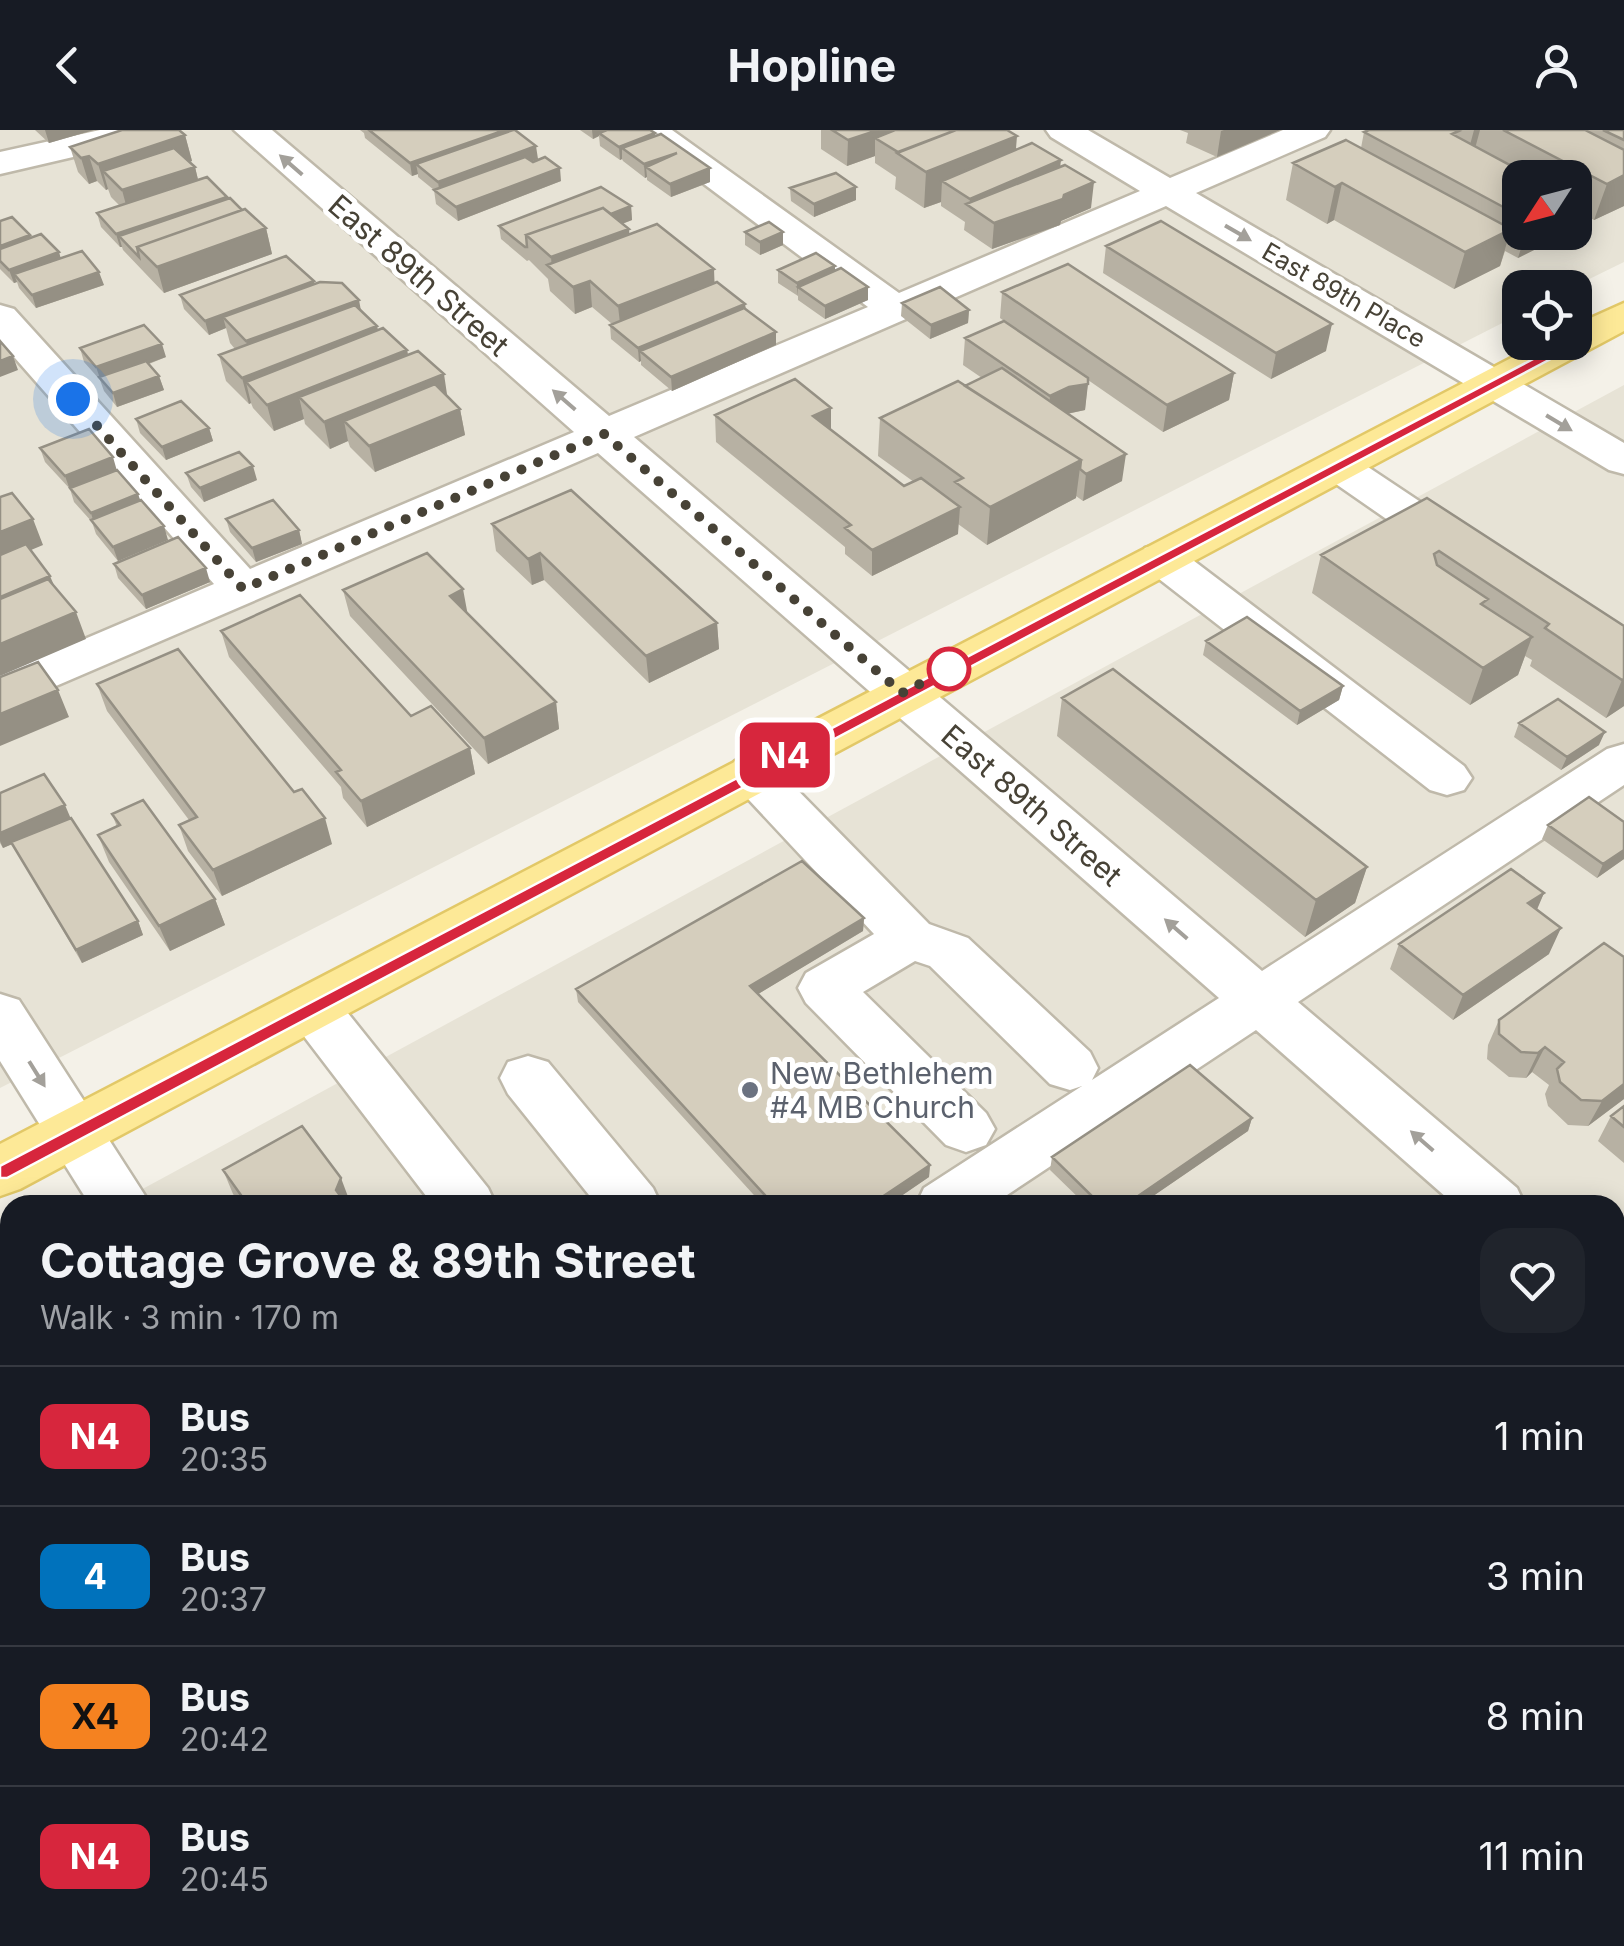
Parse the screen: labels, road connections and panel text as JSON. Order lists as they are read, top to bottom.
{
  "streets": {
    "street": ["East 89th Street", "East 89th Place"]
  },
  "places": ["New Bethlehem #4 MB Church"],
  "lines": ["bus line N4"],
  "north": "bottom left",
  "page": {
    "header": "Hopline",
    "on_map": "N4",
    "heading": ["Cottage Grove & 89th Street", "Walk · 3 min · 170 m"],
    "list": [
      {
        "mark": "N4",
        "name": "Bus",
        "note": "20:35",
        "value": "1 min"
      },
      {
        "mark": "4",
        "name": "Bus",
        "note": "20:37",
        "value": "3 min"
      },
      {
        "mark": "X4",
        "name": "Bus",
        "note": "20:42",
        "value": "8 min"
      },
      {
        "mark": "N4",
        "name": "Bus",
        "note": "20:45",
        "value": "11 min"
      }
    ]
  }
}
